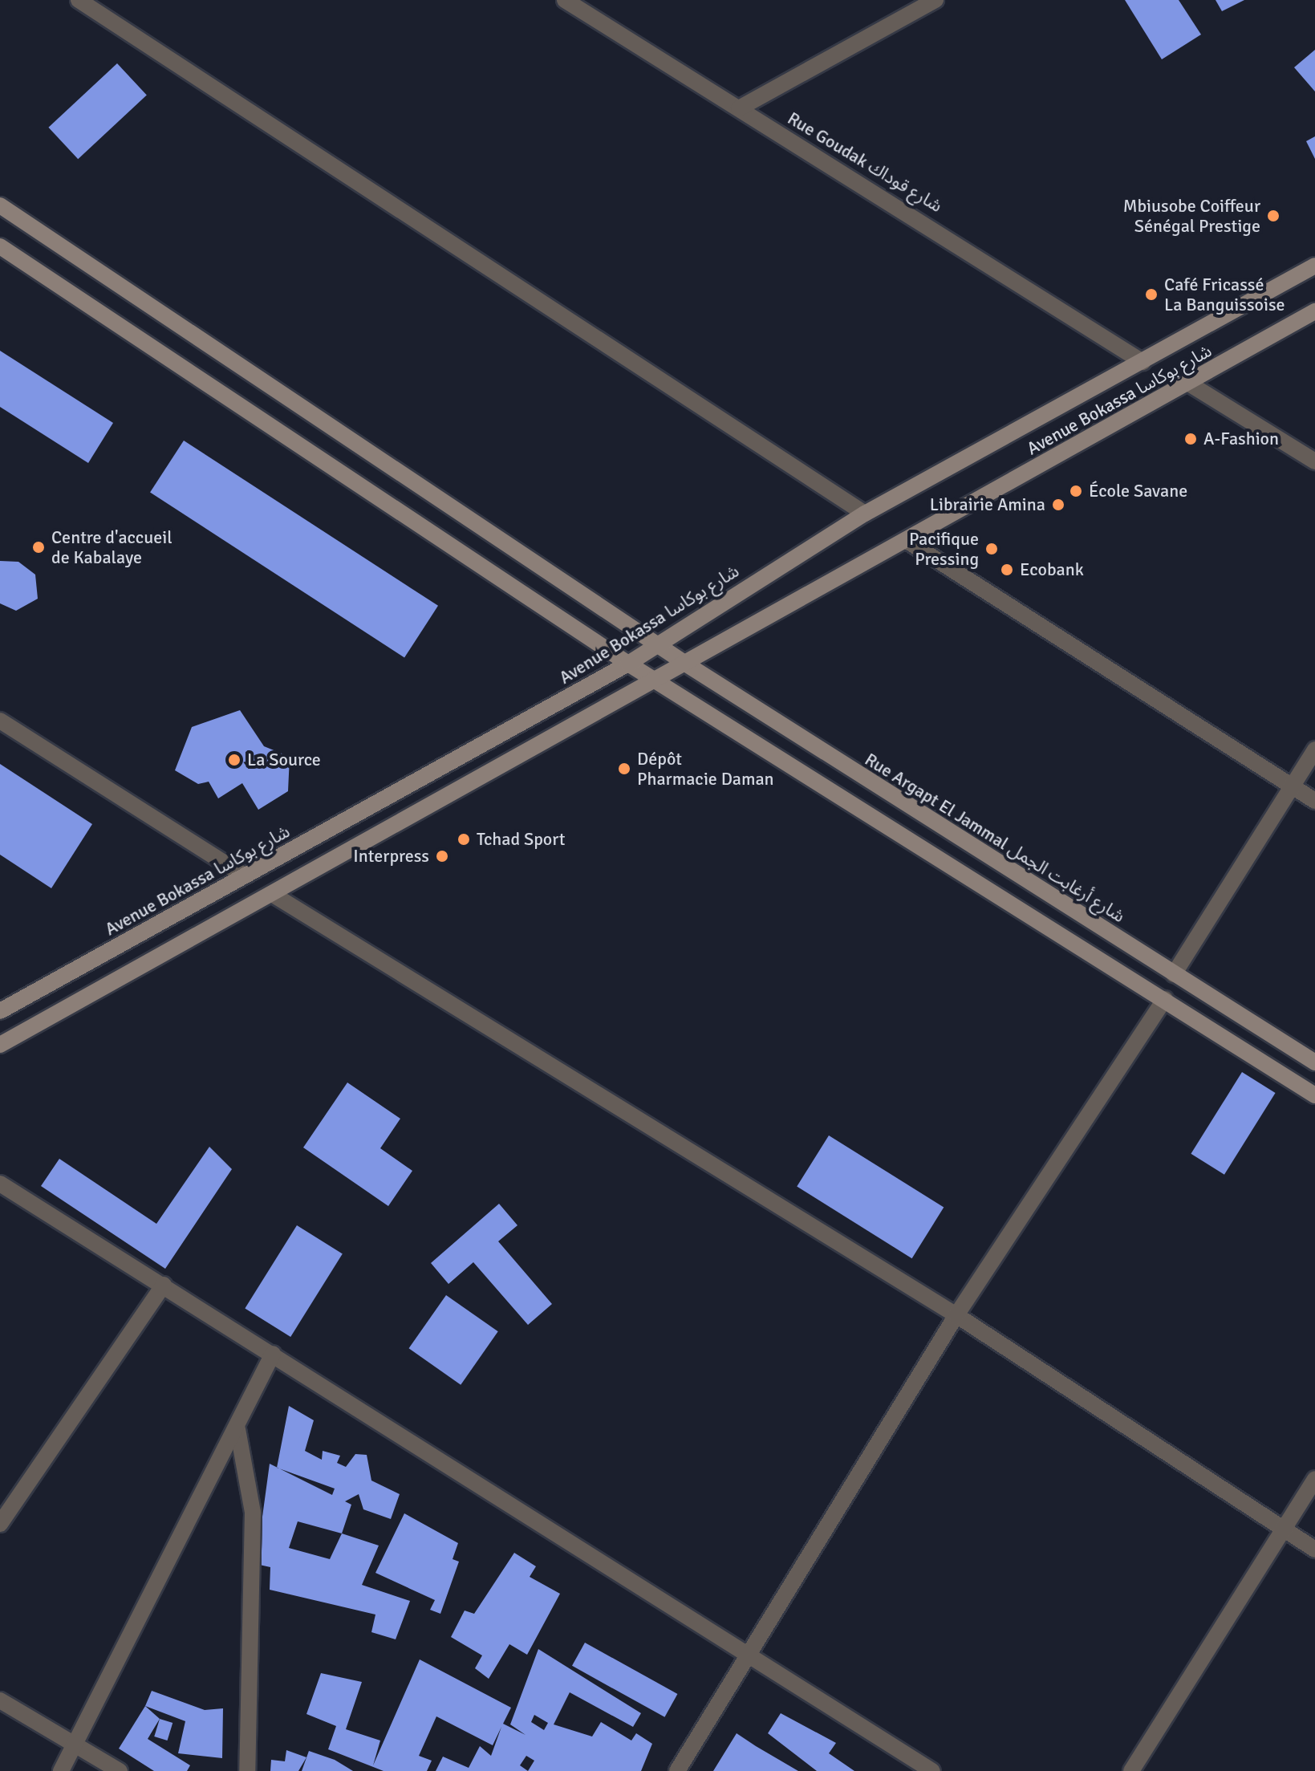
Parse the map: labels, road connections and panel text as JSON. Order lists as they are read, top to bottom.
{
  "streets": {
    "street": ["Rue Goudak شارع قوداك", "Avenue Bokassa شارع بوكاسا", "Rue Argapt El Jammal شارع أرغابت الجمل"]
  },
  "crossings": [
    ["Rue Goudak شارع قوداك", "Avenue Bokassa شارع بوكاسا"],
    ["Avenue Bokassa شارع بوكاسا", "Rue Argapt El Jammal شارع أرغابت الجمل"]
  ],
  "places": [
    "Mbiusobe Coiffeur Sénégal Prestige",
    "Café Fricassé La Banguissoise",
    "A-Fashion",
    "École Savane",
    "Librairie Amina",
    "Centre d'accueil de Kabalaye",
    "Pacifique Pressing",
    "Ecobank",
    "La Source",
    "Dépôt Pharmacie Daman",
    "Tchad Sport",
    "Interpress"
  ]
}
